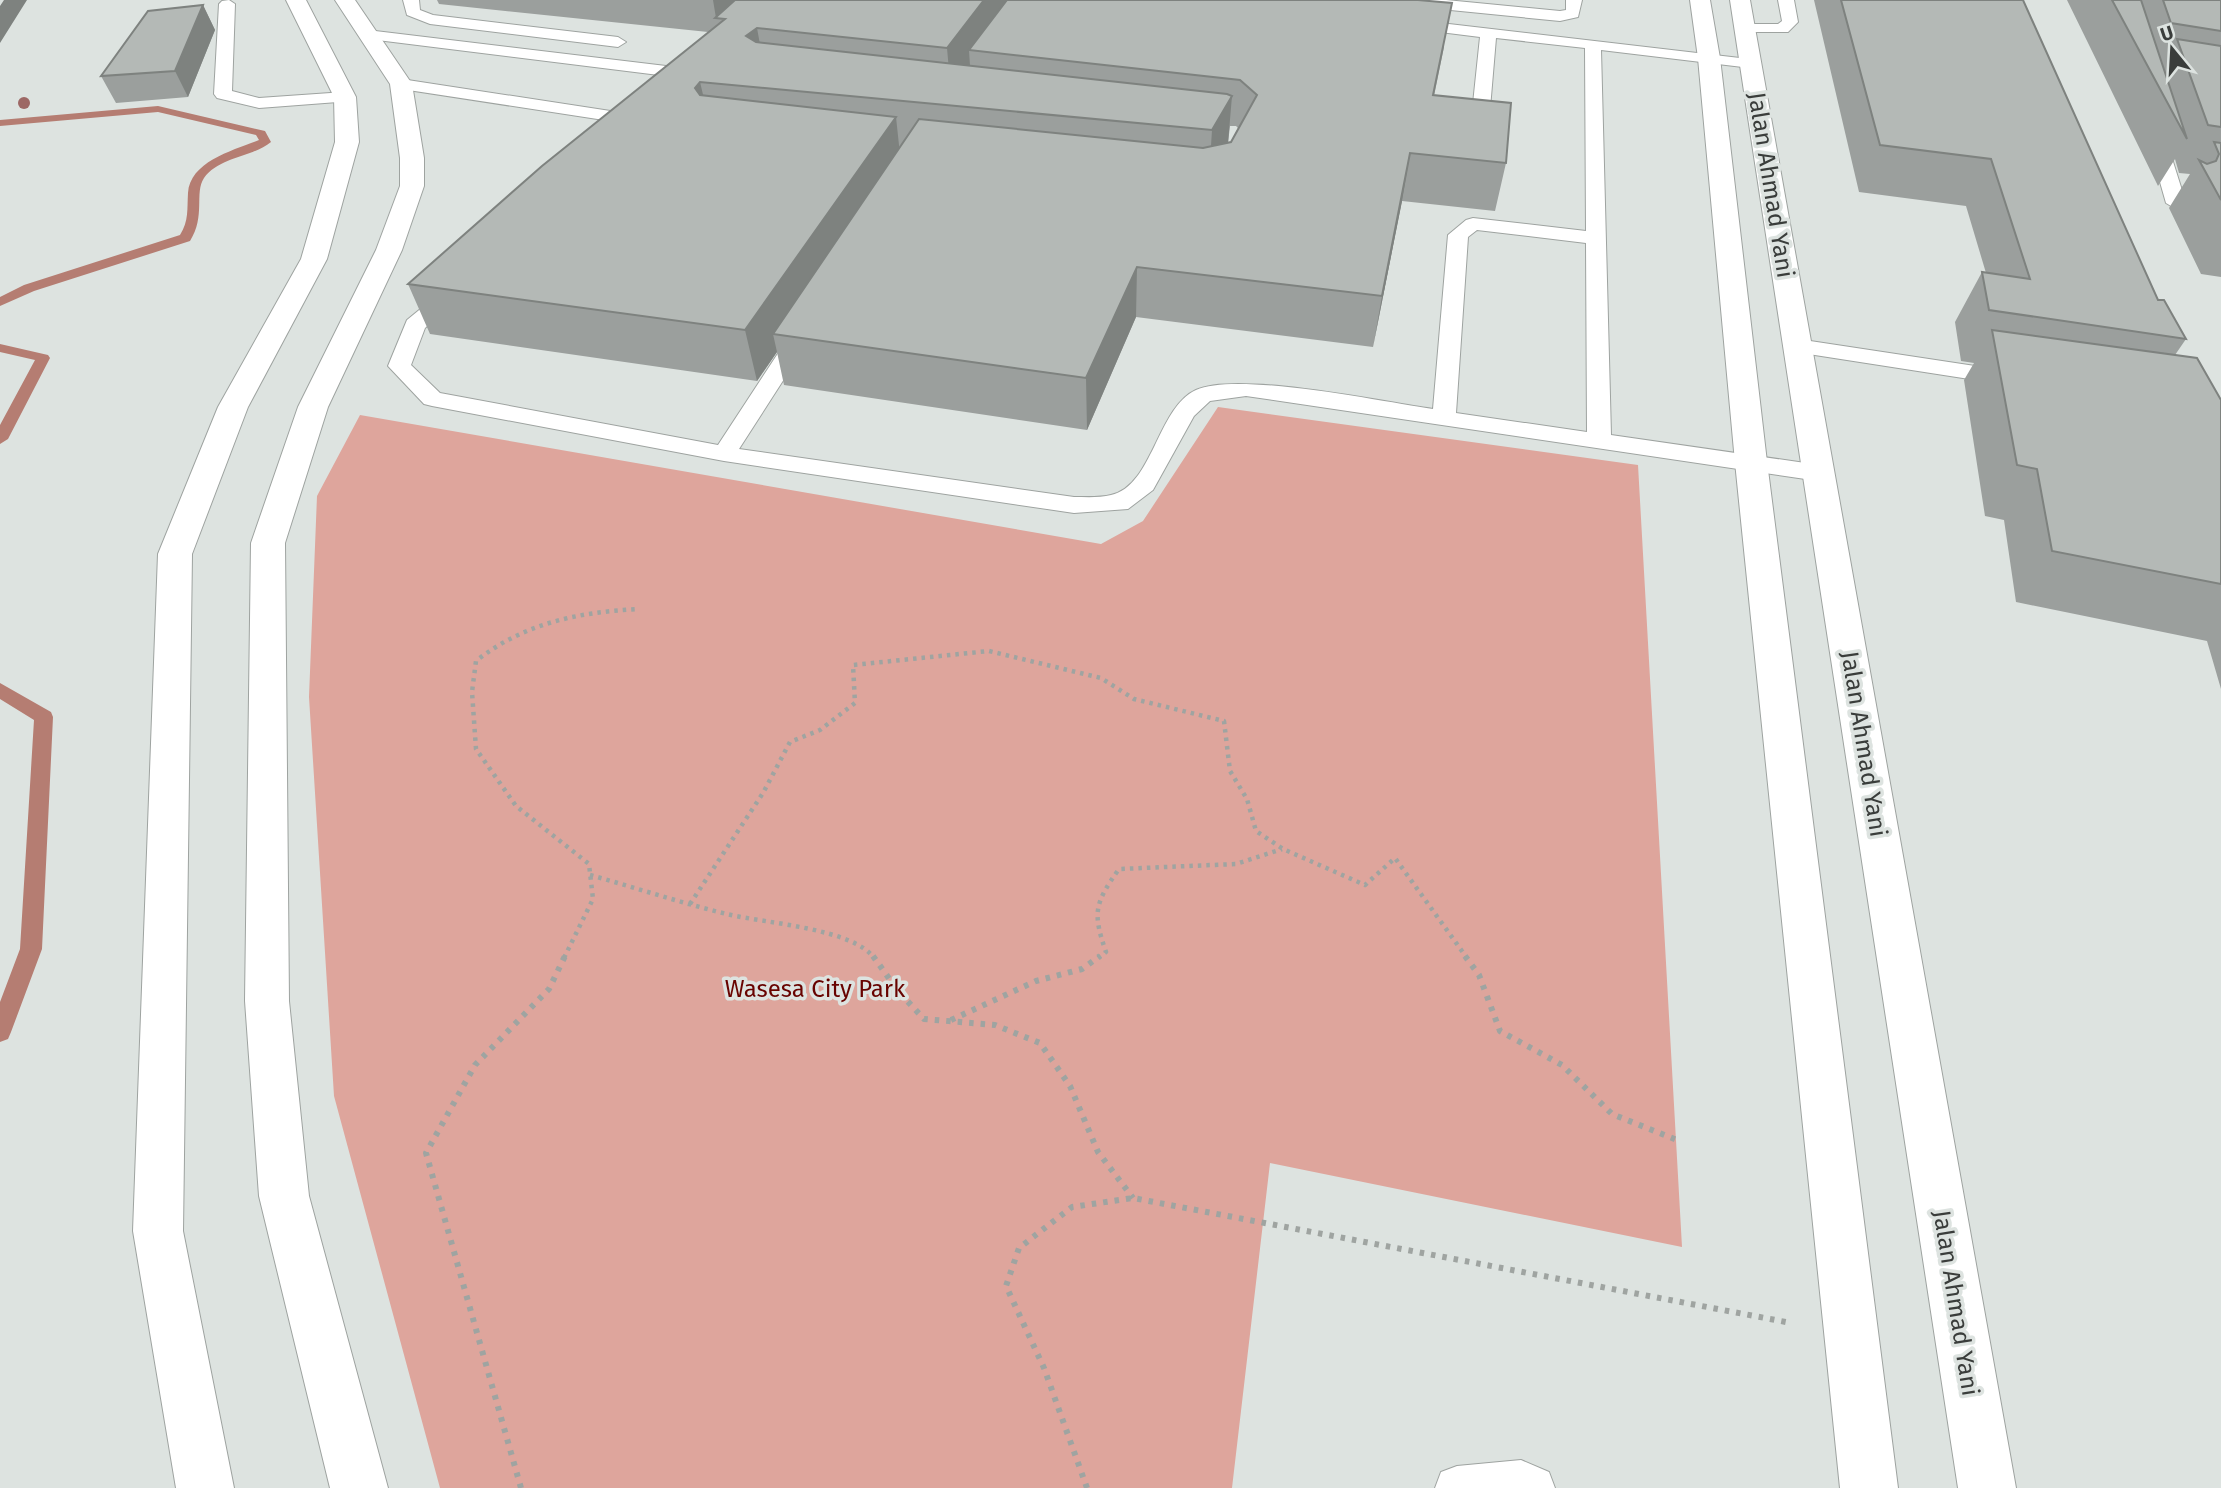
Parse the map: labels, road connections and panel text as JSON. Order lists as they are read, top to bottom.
{
  "streets": {
    "street": ["Jalan Ahmad Yani"]
  },
  "parks": ["Wasesa City Park"],
  "north": "top"
}
